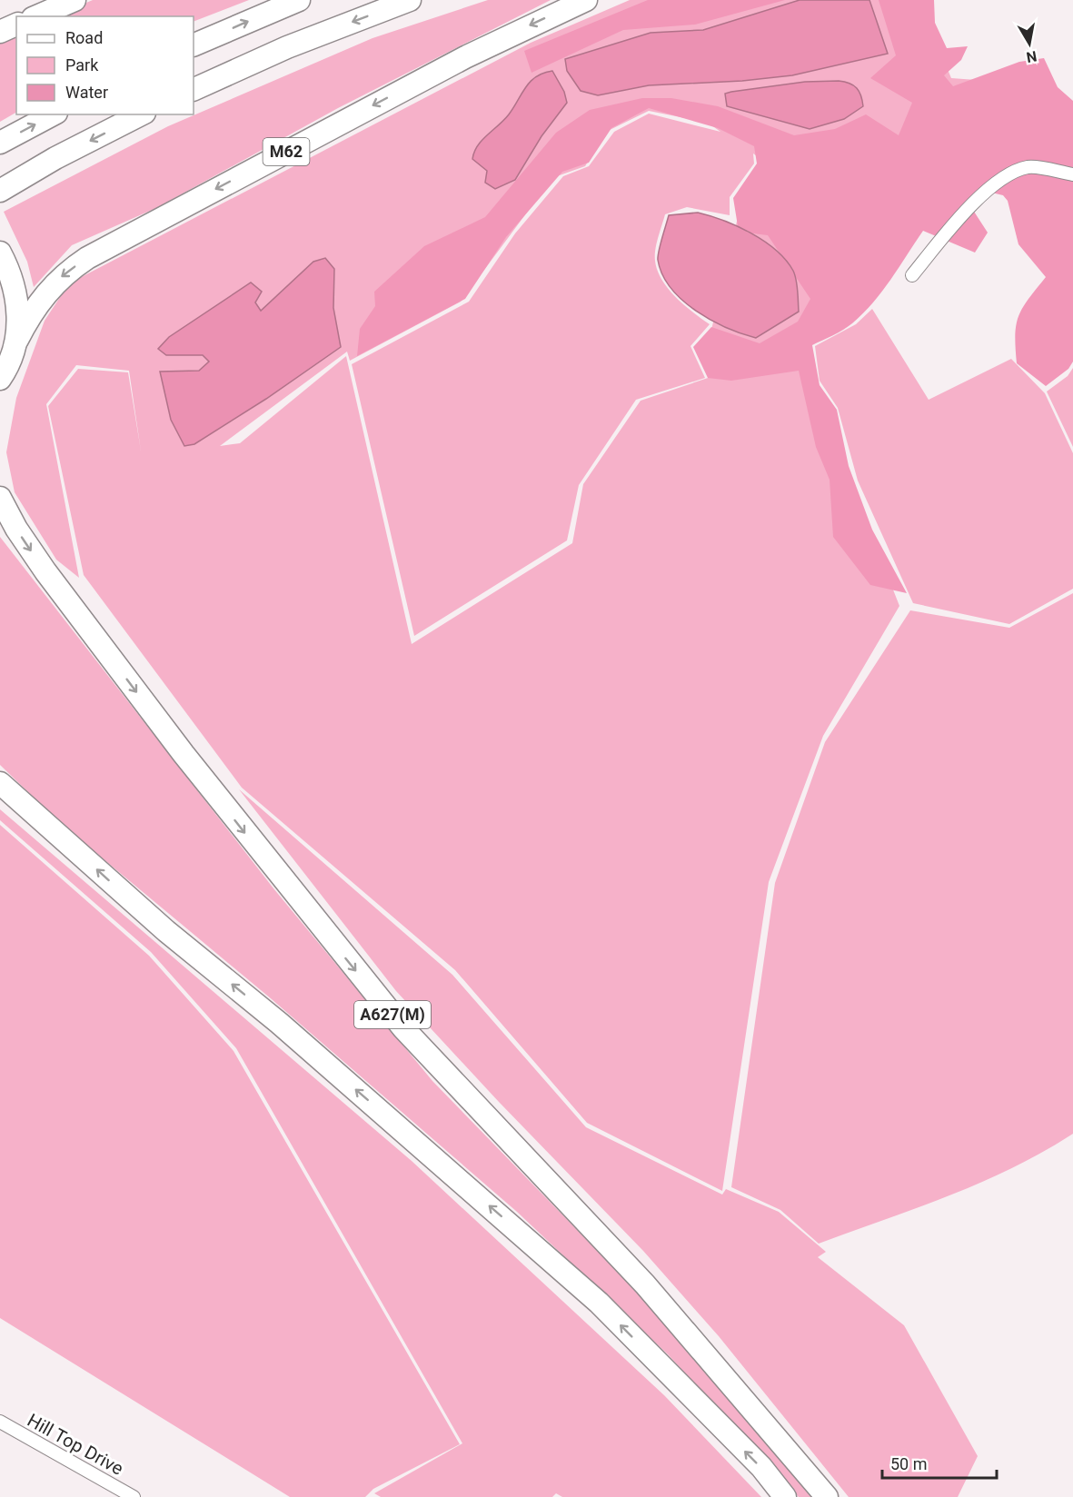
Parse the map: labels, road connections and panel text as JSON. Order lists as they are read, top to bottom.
{
  "streets": {
    "highway": ["M62", "A627(M)"],
    "street": ["Hill Top Drive"]
  },
  "legend": ["Road", "Park", "Water"],
  "scale_bar": "50 m",
  "north": "bottom"
}
